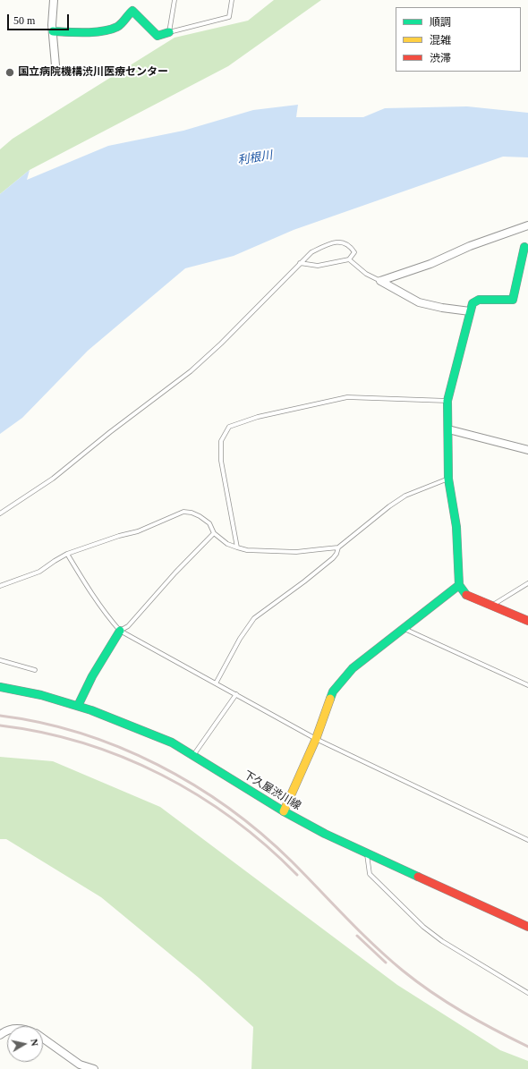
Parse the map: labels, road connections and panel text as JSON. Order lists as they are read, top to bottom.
{
  "streets": {
    "street": ["下久屋渋川線"]
  },
  "water": ["利根川"],
  "places": ["国立病院機構渋川医療センター"],
  "legend": ["順調", "混雑", "渋滞"],
  "scale_bar": "50 m",
  "north": "right"
}
